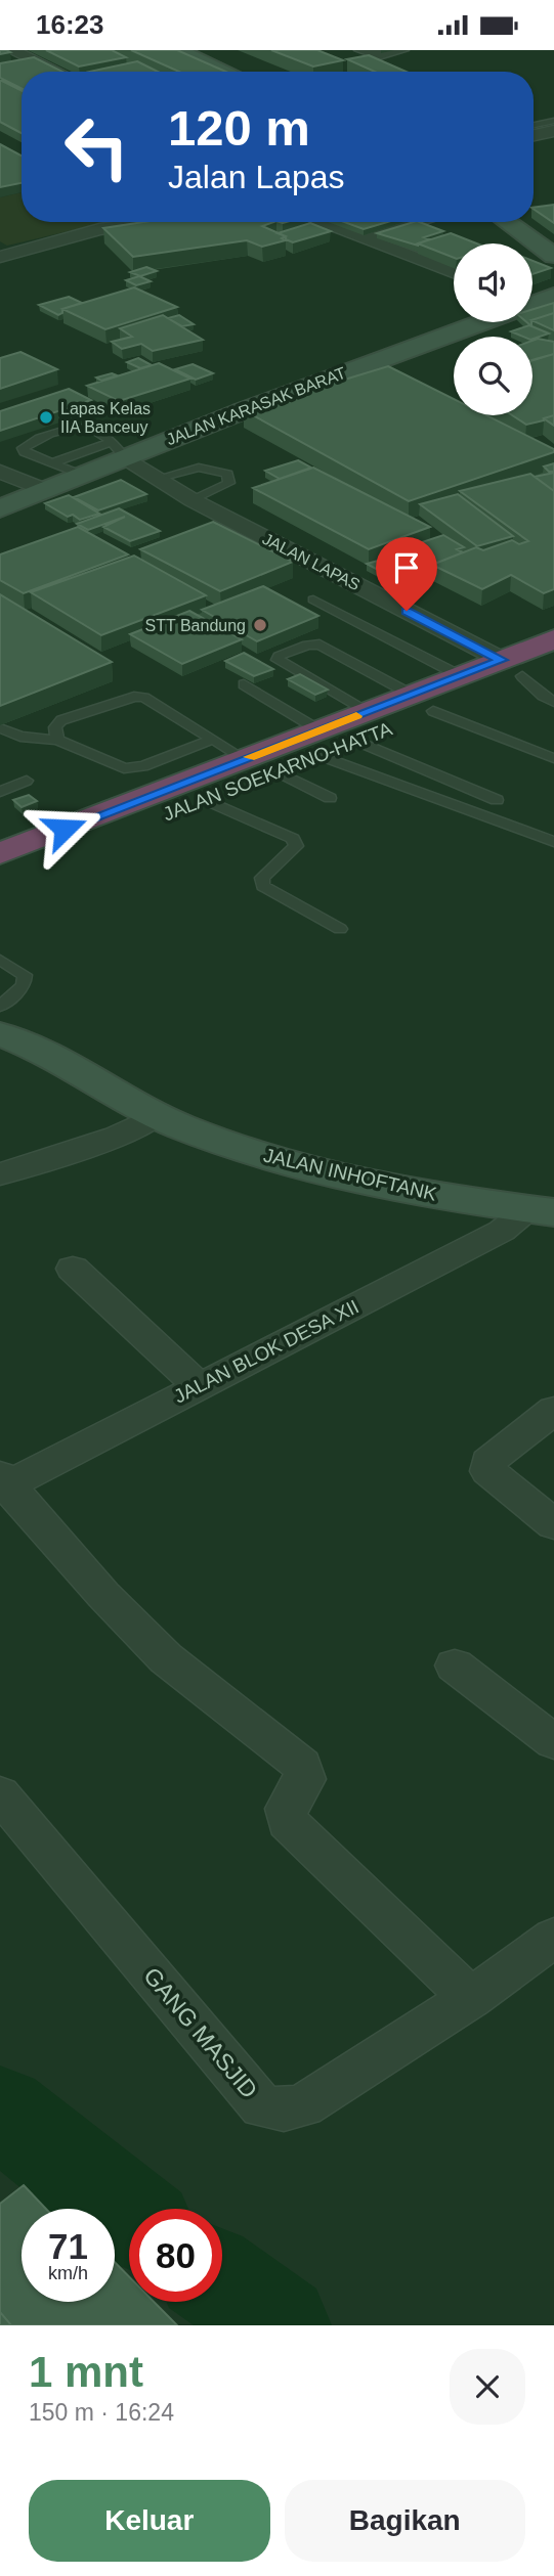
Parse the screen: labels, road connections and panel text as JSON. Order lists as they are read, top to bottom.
{
  "streets": {
    "highway": ["JALAN SOEKARNO-HATTA"],
    "street": [
      "JALAN KARASAK BARAT",
      "JALAN LAPAS",
      "JALAN INHOFTANK",
      "JALAN BLOK DESA XII",
      "GANG MASJID"
    ]
  },
  "crossings": [
    ["JALAN KARASAK BARAT", "JALAN LAPAS"],
    ["JALAN LAPAS", "JALAN SOEKARNO-HATTA"],
    ["JALAN INHOFTANK", "JALAN BLOK DESA XII"]
  ],
  "places": ["Lapas Kelas IIA Banceuy", "STT Bandung"],
  "page": {
    "status": "16:23",
    "turn": ["120 m", "Jalan Lapas"],
    "speed": "71 km/h",
    "limit": "80",
    "heading": ["1 mnt", "150 m · 16:24"],
    "buttons": ["Keluar", "Bagikan"]
  }
}
